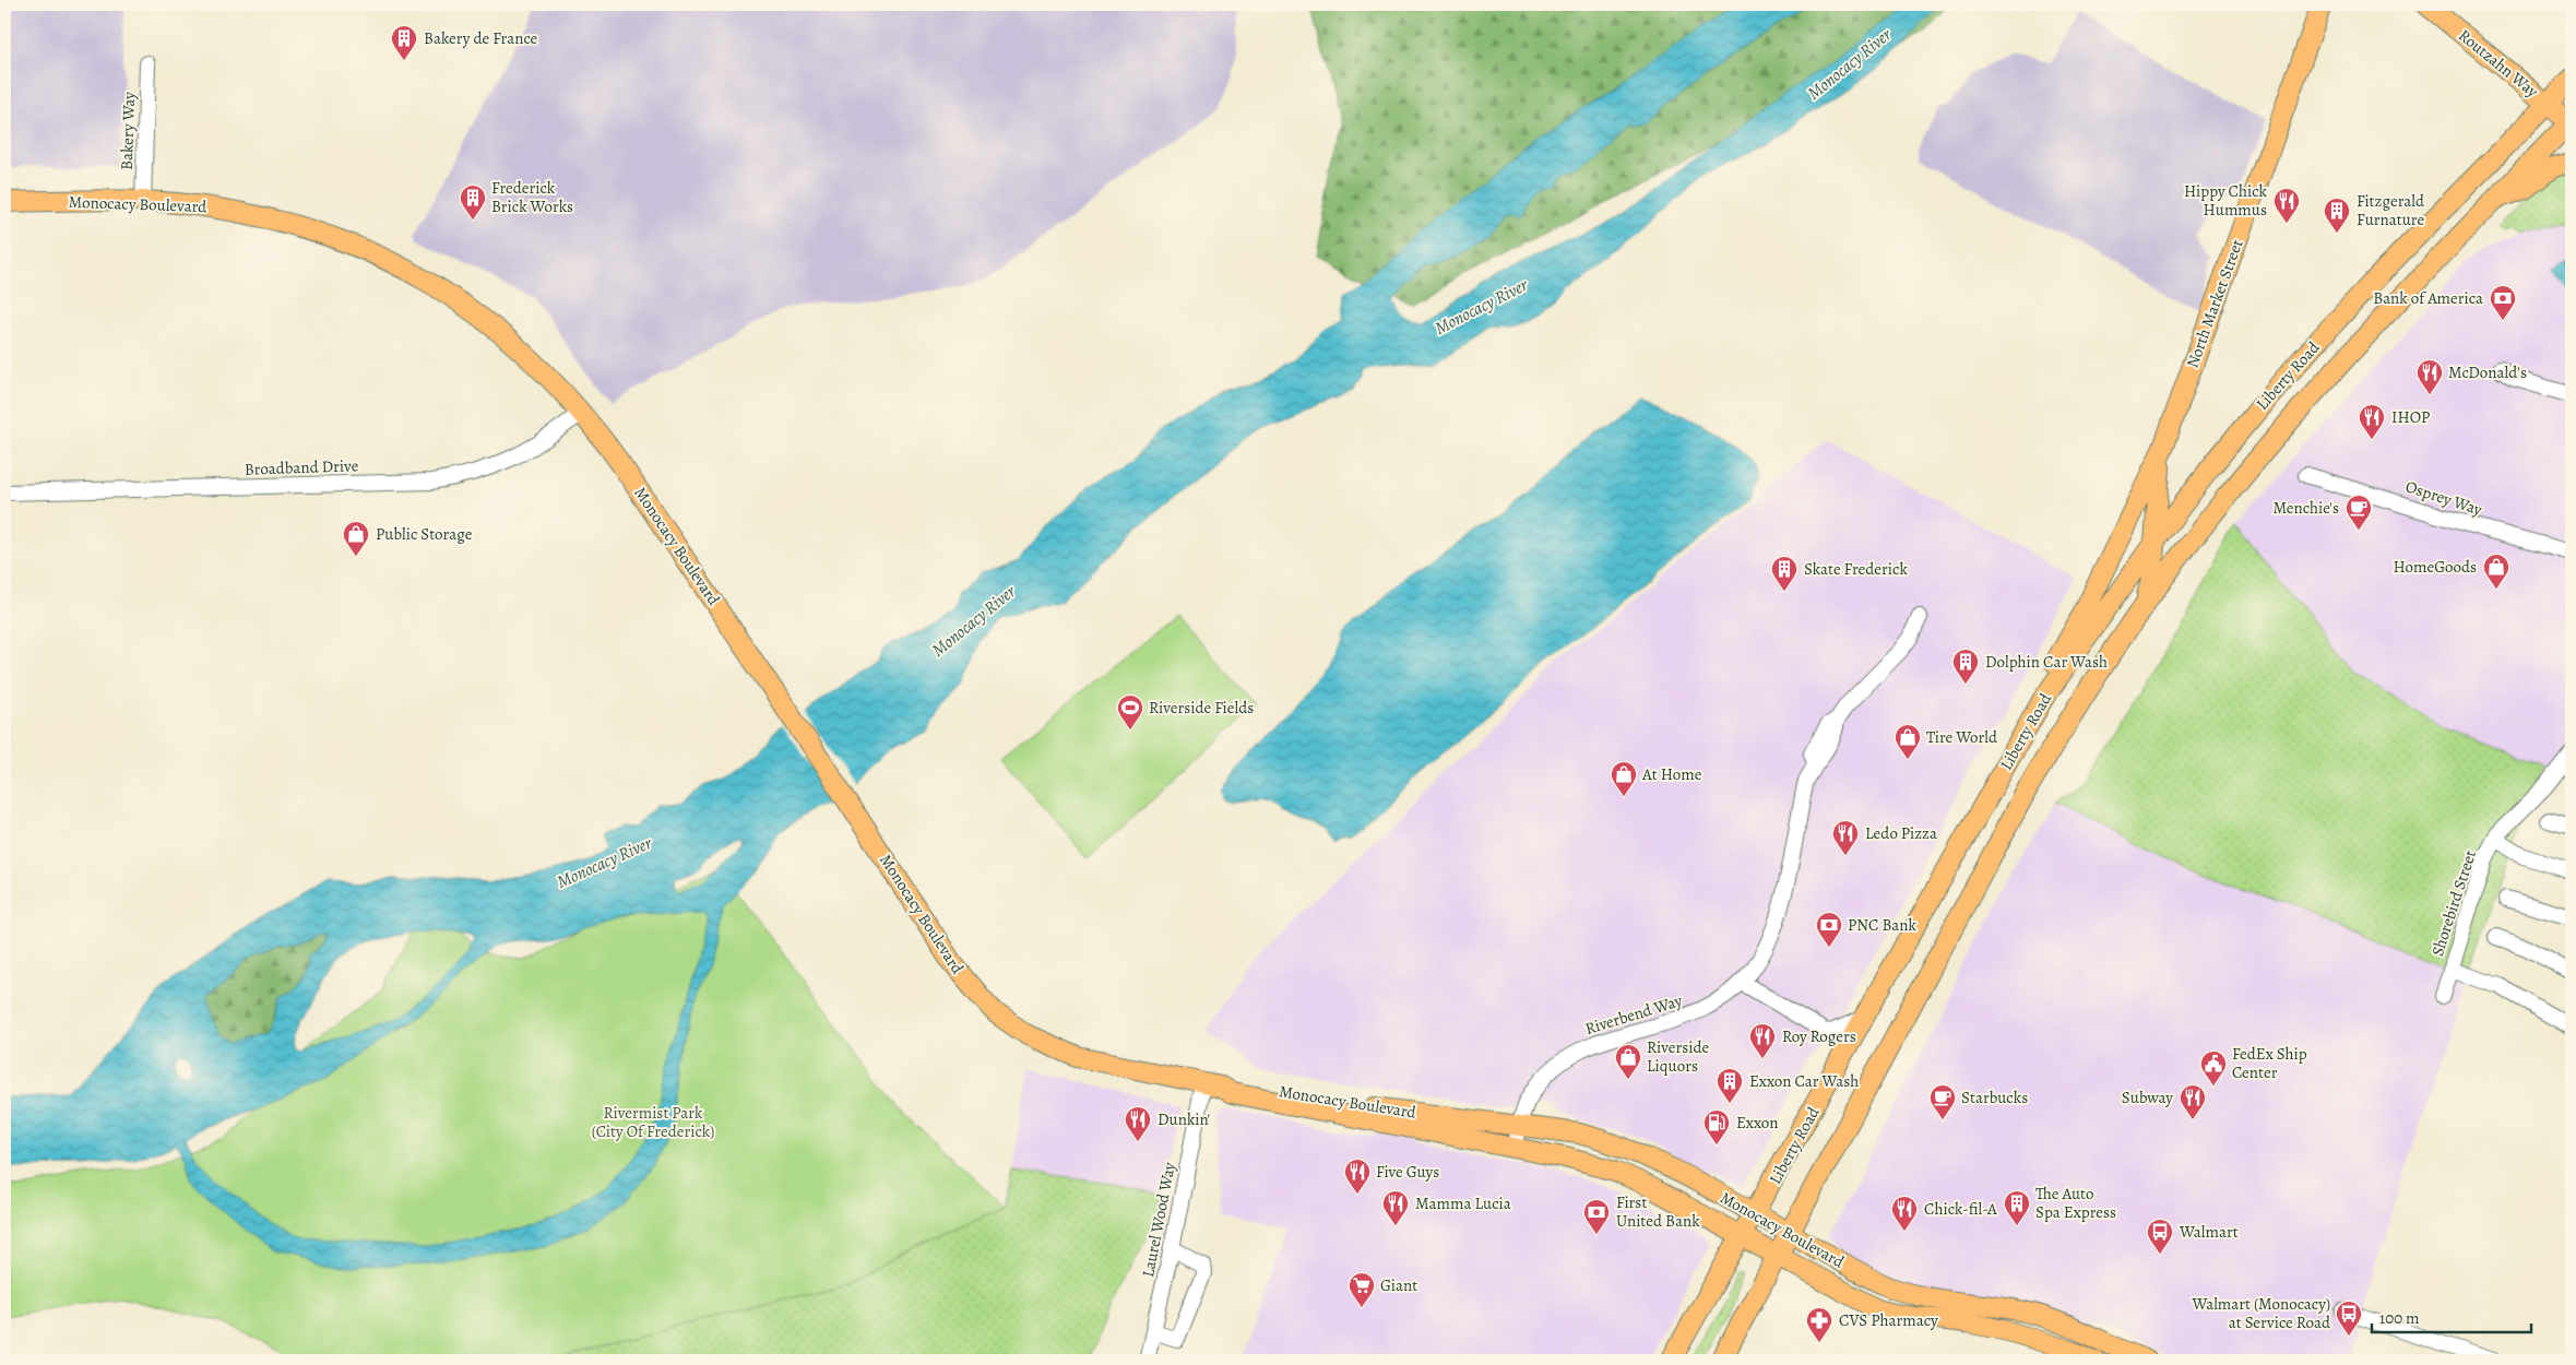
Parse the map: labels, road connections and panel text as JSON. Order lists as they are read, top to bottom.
{
  "streets": {
    "main road": [
      "Routzahn Way",
      "Monocacy Boulevard",
      "North Market Street",
      "Liberty Road"
    ],
    "street": [
      "Bakery Way",
      "Broadband Drive",
      "Osprey Way",
      "Shorebird Street",
      "Riverbend Way",
      "Laurel Wood Way"
    ]
  },
  "crossings": [
    ["Routzahn Way", "Liberty Road"],
    ["Bakery Way", "Monocacy Boulevard"],
    ["Monocacy Boulevard", "Liberty Road"],
    ["Monocacy Boulevard", "Broadband Drive"],
    ["Monocacy Boulevard", "Riverbend Way"],
    ["Monocacy Boulevard", "Laurel Wood Way"],
    ["North Market Street", "Liberty Road"]
  ],
  "water": ["Monocacy River"],
  "parks": ["Rivermist Park (City Of Frederick)"],
  "places": {
    "building": [
      "Bakery de France",
      "Frederick Brick Works",
      "Fitzgerald Furnature",
      "Skate Frederick",
      "Dolphin Car Wash",
      "Exxon Car Wash",
      "The Auto Spa Express"
    ],
    "restaurant": [
      "Hippy Chick Hummus",
      "McDonald's",
      "IHOP",
      "Ledo Pizza",
      "Roy Rogers",
      "Subway",
      "Dunkin'",
      "Five Guys",
      "Mamma Lucia",
      "Chick-fil-A"
    ],
    "bank": ["Bank of America", "PNC Bank", "First United Bank"],
    "cafe": ["Menchie's", "Starbucks"],
    "shop": [
      "Public Storage",
      "HomeGoods",
      "Tire World",
      "At Home",
      "Riverside Liquors"
    ],
    "sports": ["Riverside Fields"],
    "public building": ["FedEx Ship Center"],
    "fuel station": ["Exxon"],
    "bus stop": ["Walmart", "Walmart (Monocacy) at Service Road"],
    "supermarket": ["Giant"],
    "pharmacy": ["CVS Pharmacy"]
  },
  "scale_bar": "100 m"
}
